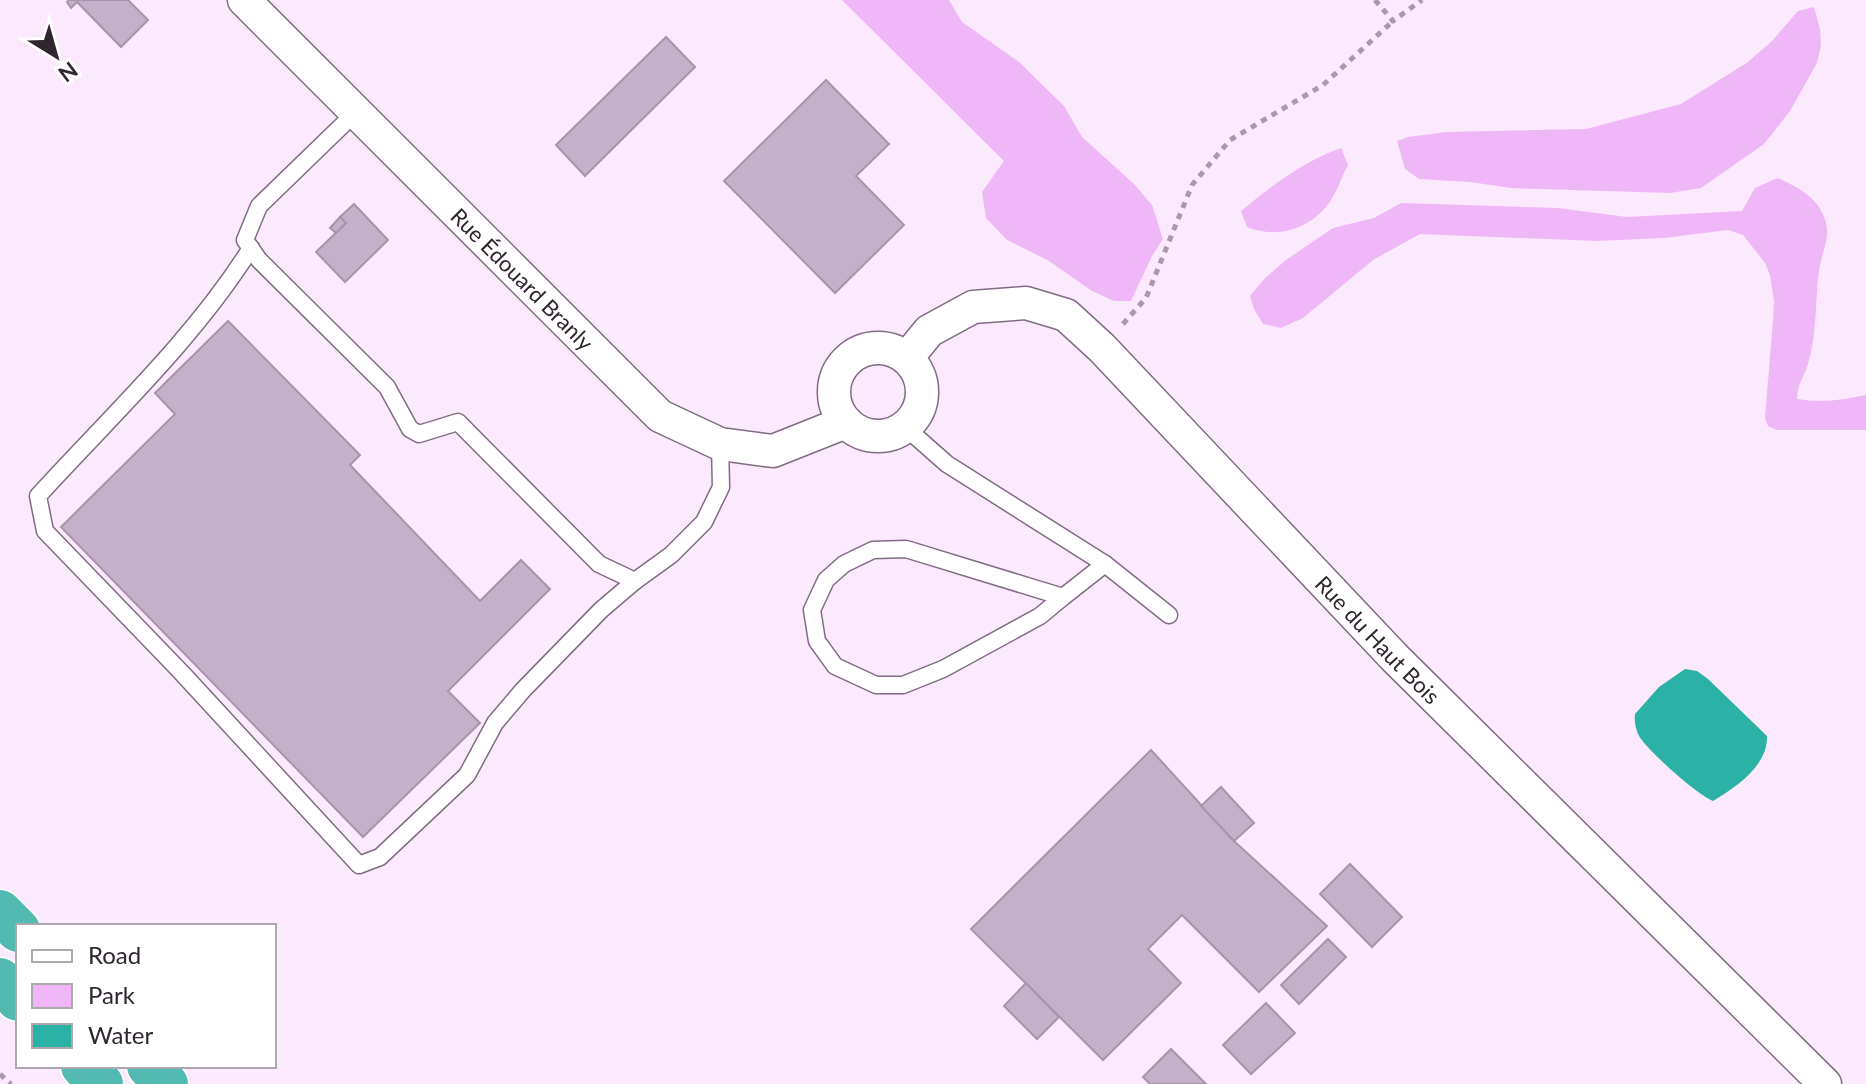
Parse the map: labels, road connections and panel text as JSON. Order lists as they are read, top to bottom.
{
  "streets": {
    "street": ["Rue Édouard Branly", "Rue du Haut Bois"]
  },
  "crossings": [
    ["Rue Édouard Branly", "Rue du Haut Bois"]
  ],
  "legend": ["Road", "Park", "Water"],
  "north": "bottom right"
}
